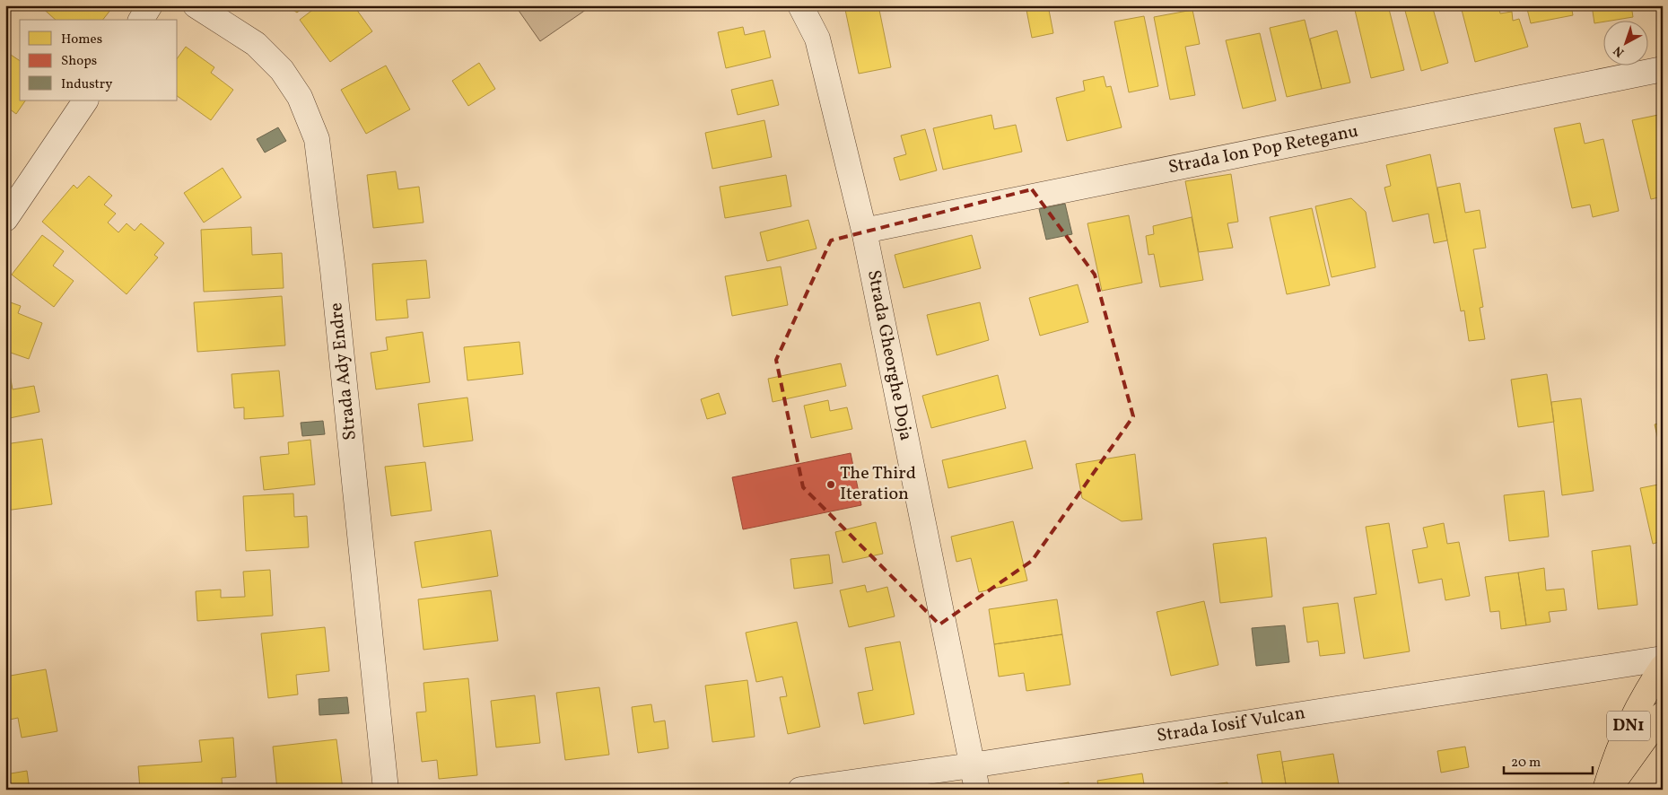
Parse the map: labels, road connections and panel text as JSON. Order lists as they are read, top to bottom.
{
  "streets": {
    "main road": ["DN1"],
    "street": [
      "Strada Ion Pop Reteganu",
      "Strada Gheorghe Doja",
      "Strada Ady Endre",
      "Strada Iosif Vulcan"
    ]
  },
  "crossings": [
    ["Strada Ion Pop Reteganu", "Strada Gheorghe Doja"],
    ["Strada Gheorghe Doja", "Strada Iosif Vulcan"]
  ],
  "places": ["The Third Iteration"],
  "legend": ["Homes", "Shops", "Industry"],
  "scale_bar": "20 m",
  "north": "bottom left"
}
